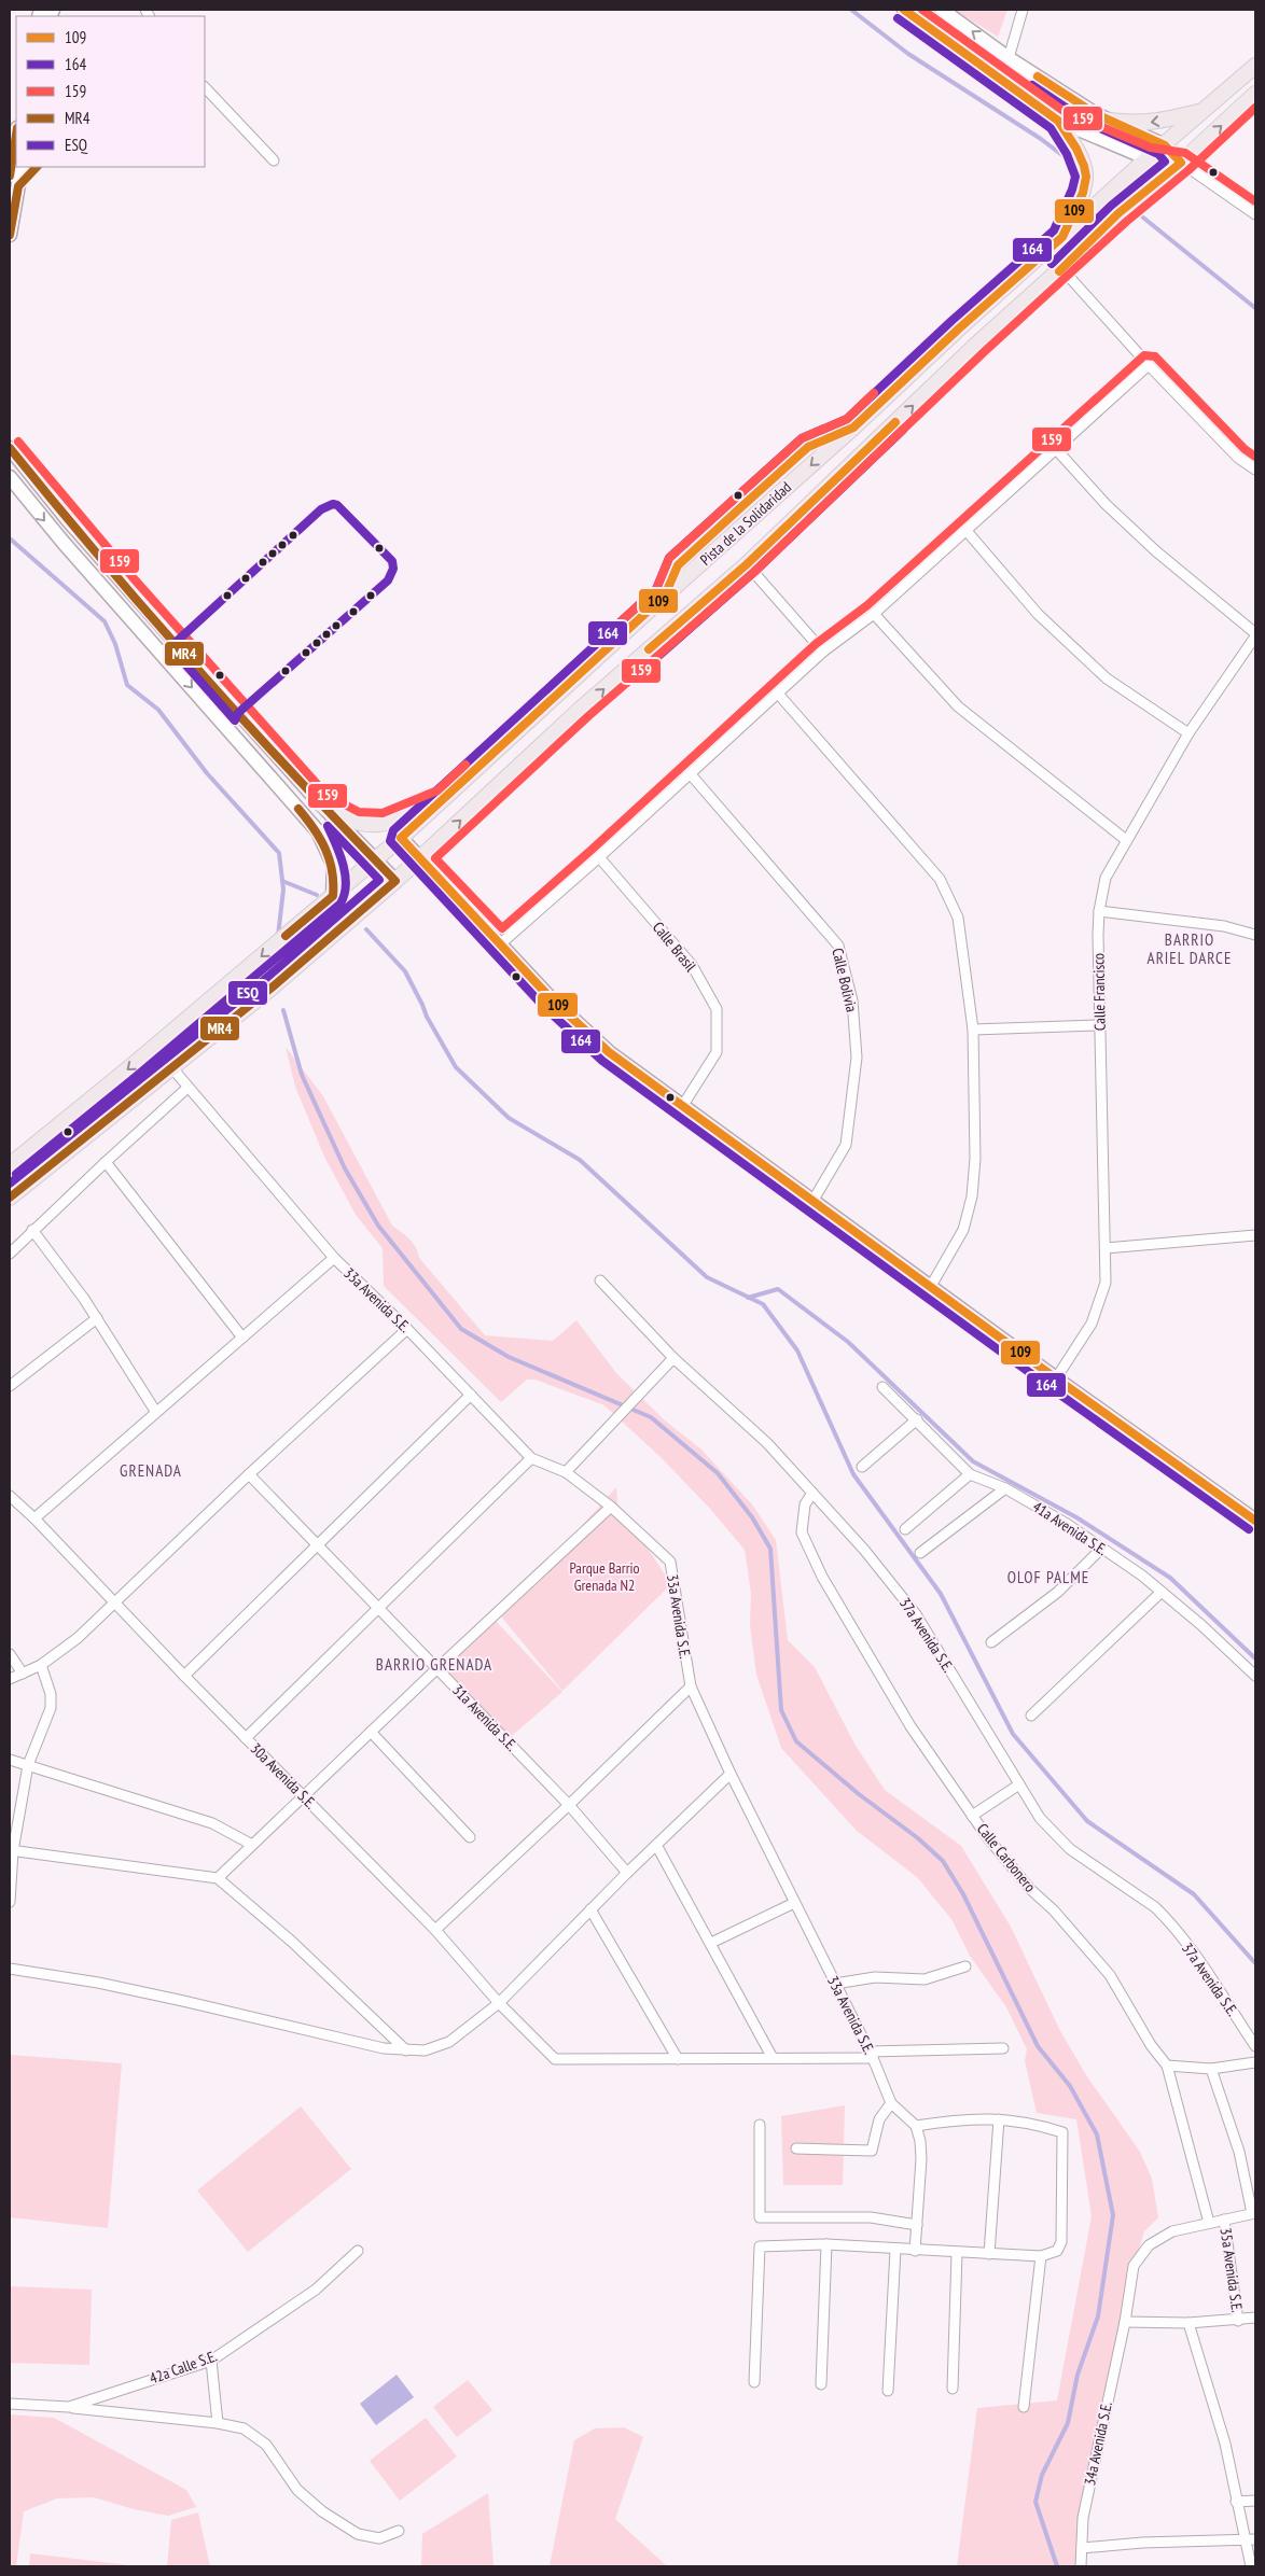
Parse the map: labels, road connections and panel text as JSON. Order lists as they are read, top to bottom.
{
  "streets": {
    "main road": ["Pista de la Solidaridad"],
    "street": [
      "Calle Brasil",
      "Calle Bolivia",
      "Calle Francisco",
      "33a Avenida S.E.",
      "41a Avenida S.E.",
      "37a Avenida S.E.",
      "31a Avenida S.E.",
      "30a Avenida S.E.",
      "Calle Carbonero",
      "35a Avenida S.E.",
      "42a Calle S.E.",
      "34a Avenida S.E."
    ]
  },
  "crossings": [
    ["Pista de la Solidaridad", "33a Avenida S.E."],
    ["37a Avenida S.E.", "Calle Carbonero"],
    ["Calle Carbonero", "34a Avenida S.E."],
    ["35a Avenida S.E.", "34a Avenida S.E."]
  ],
  "districts": [
    "BARRIO ARIEL DARCE",
    "GRENADA",
    "OLOF PALME",
    "BARRIO GRENADA"
  ],
  "parks": ["Parque Barrio Grenada N2"],
  "lines": [
    "transit line 109",
    "transit line 159",
    "transit line 164",
    "transit line MR4",
    "transit line ESQ"
  ],
  "legend": [
    "109",
    "164",
    "159",
    "MR4",
    "ESQ"
  ]
}
